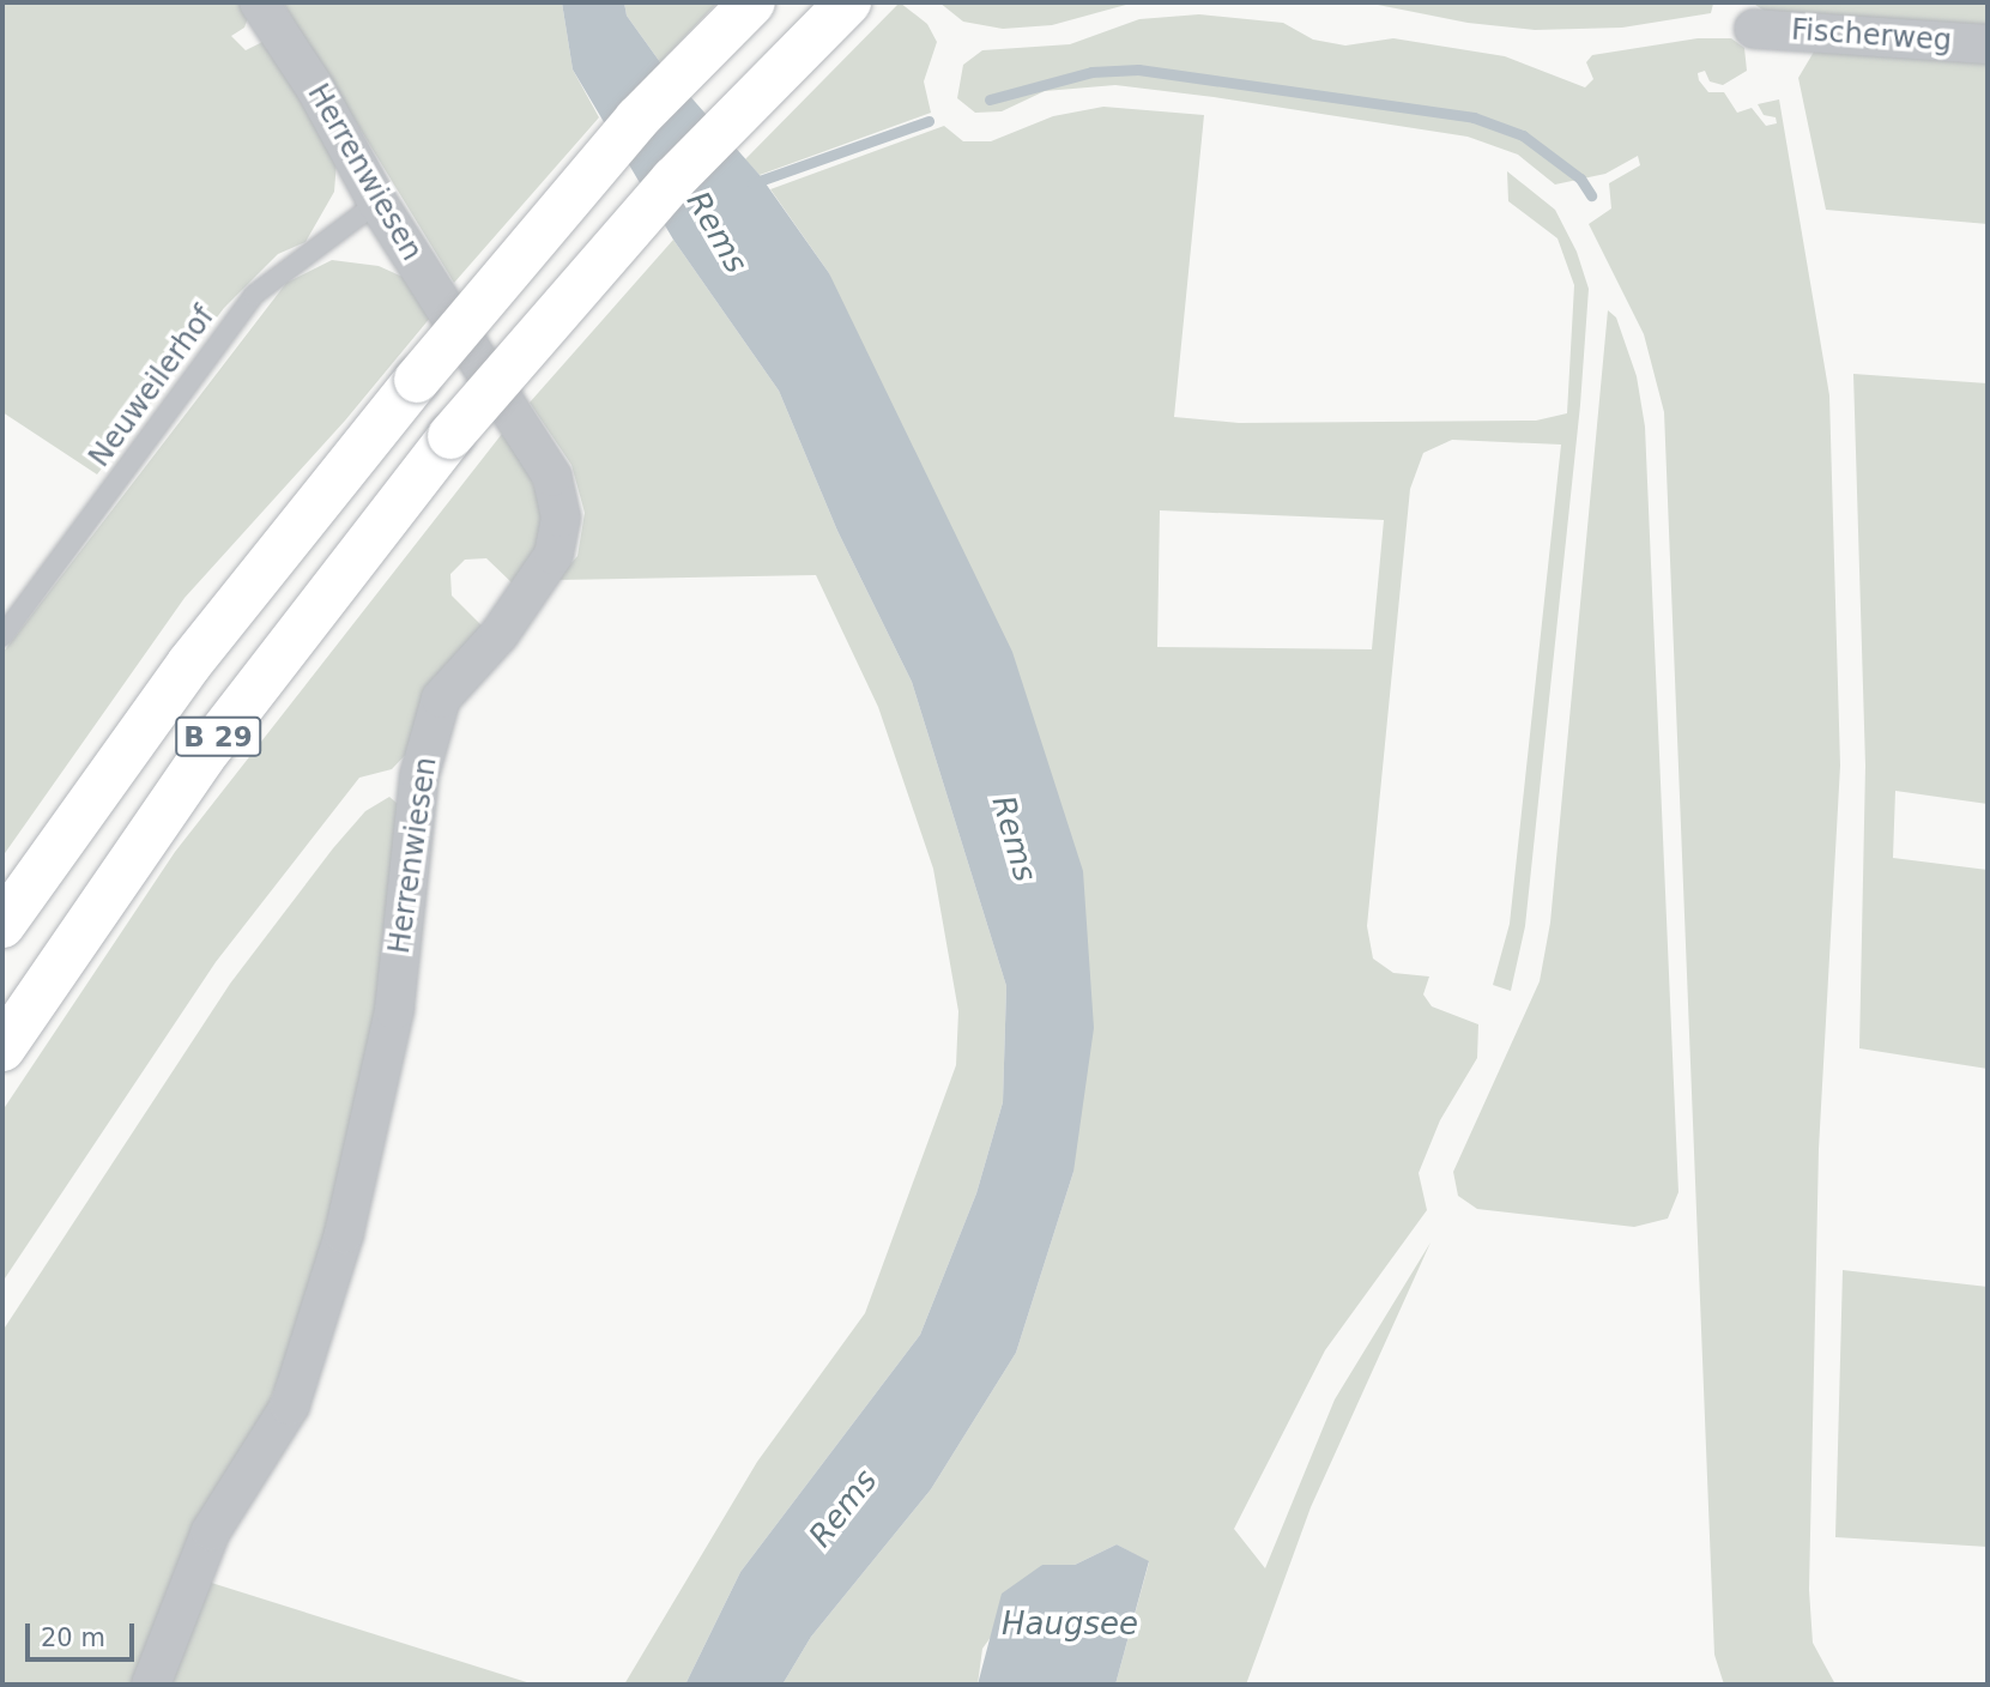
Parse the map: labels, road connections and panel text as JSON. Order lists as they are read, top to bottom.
{
  "streets": {
    "highway": ["B 29"],
    "street": ["Fischerweg", "Herrenwiesen"],
    "lane": ["Neuweilerhof"]
  },
  "crossings": [
    ["Herrenwiesen", "Neuweilerhof"]
  ],
  "water": ["Rems", "Haugsee"],
  "scale_bar": "20 m"
}
